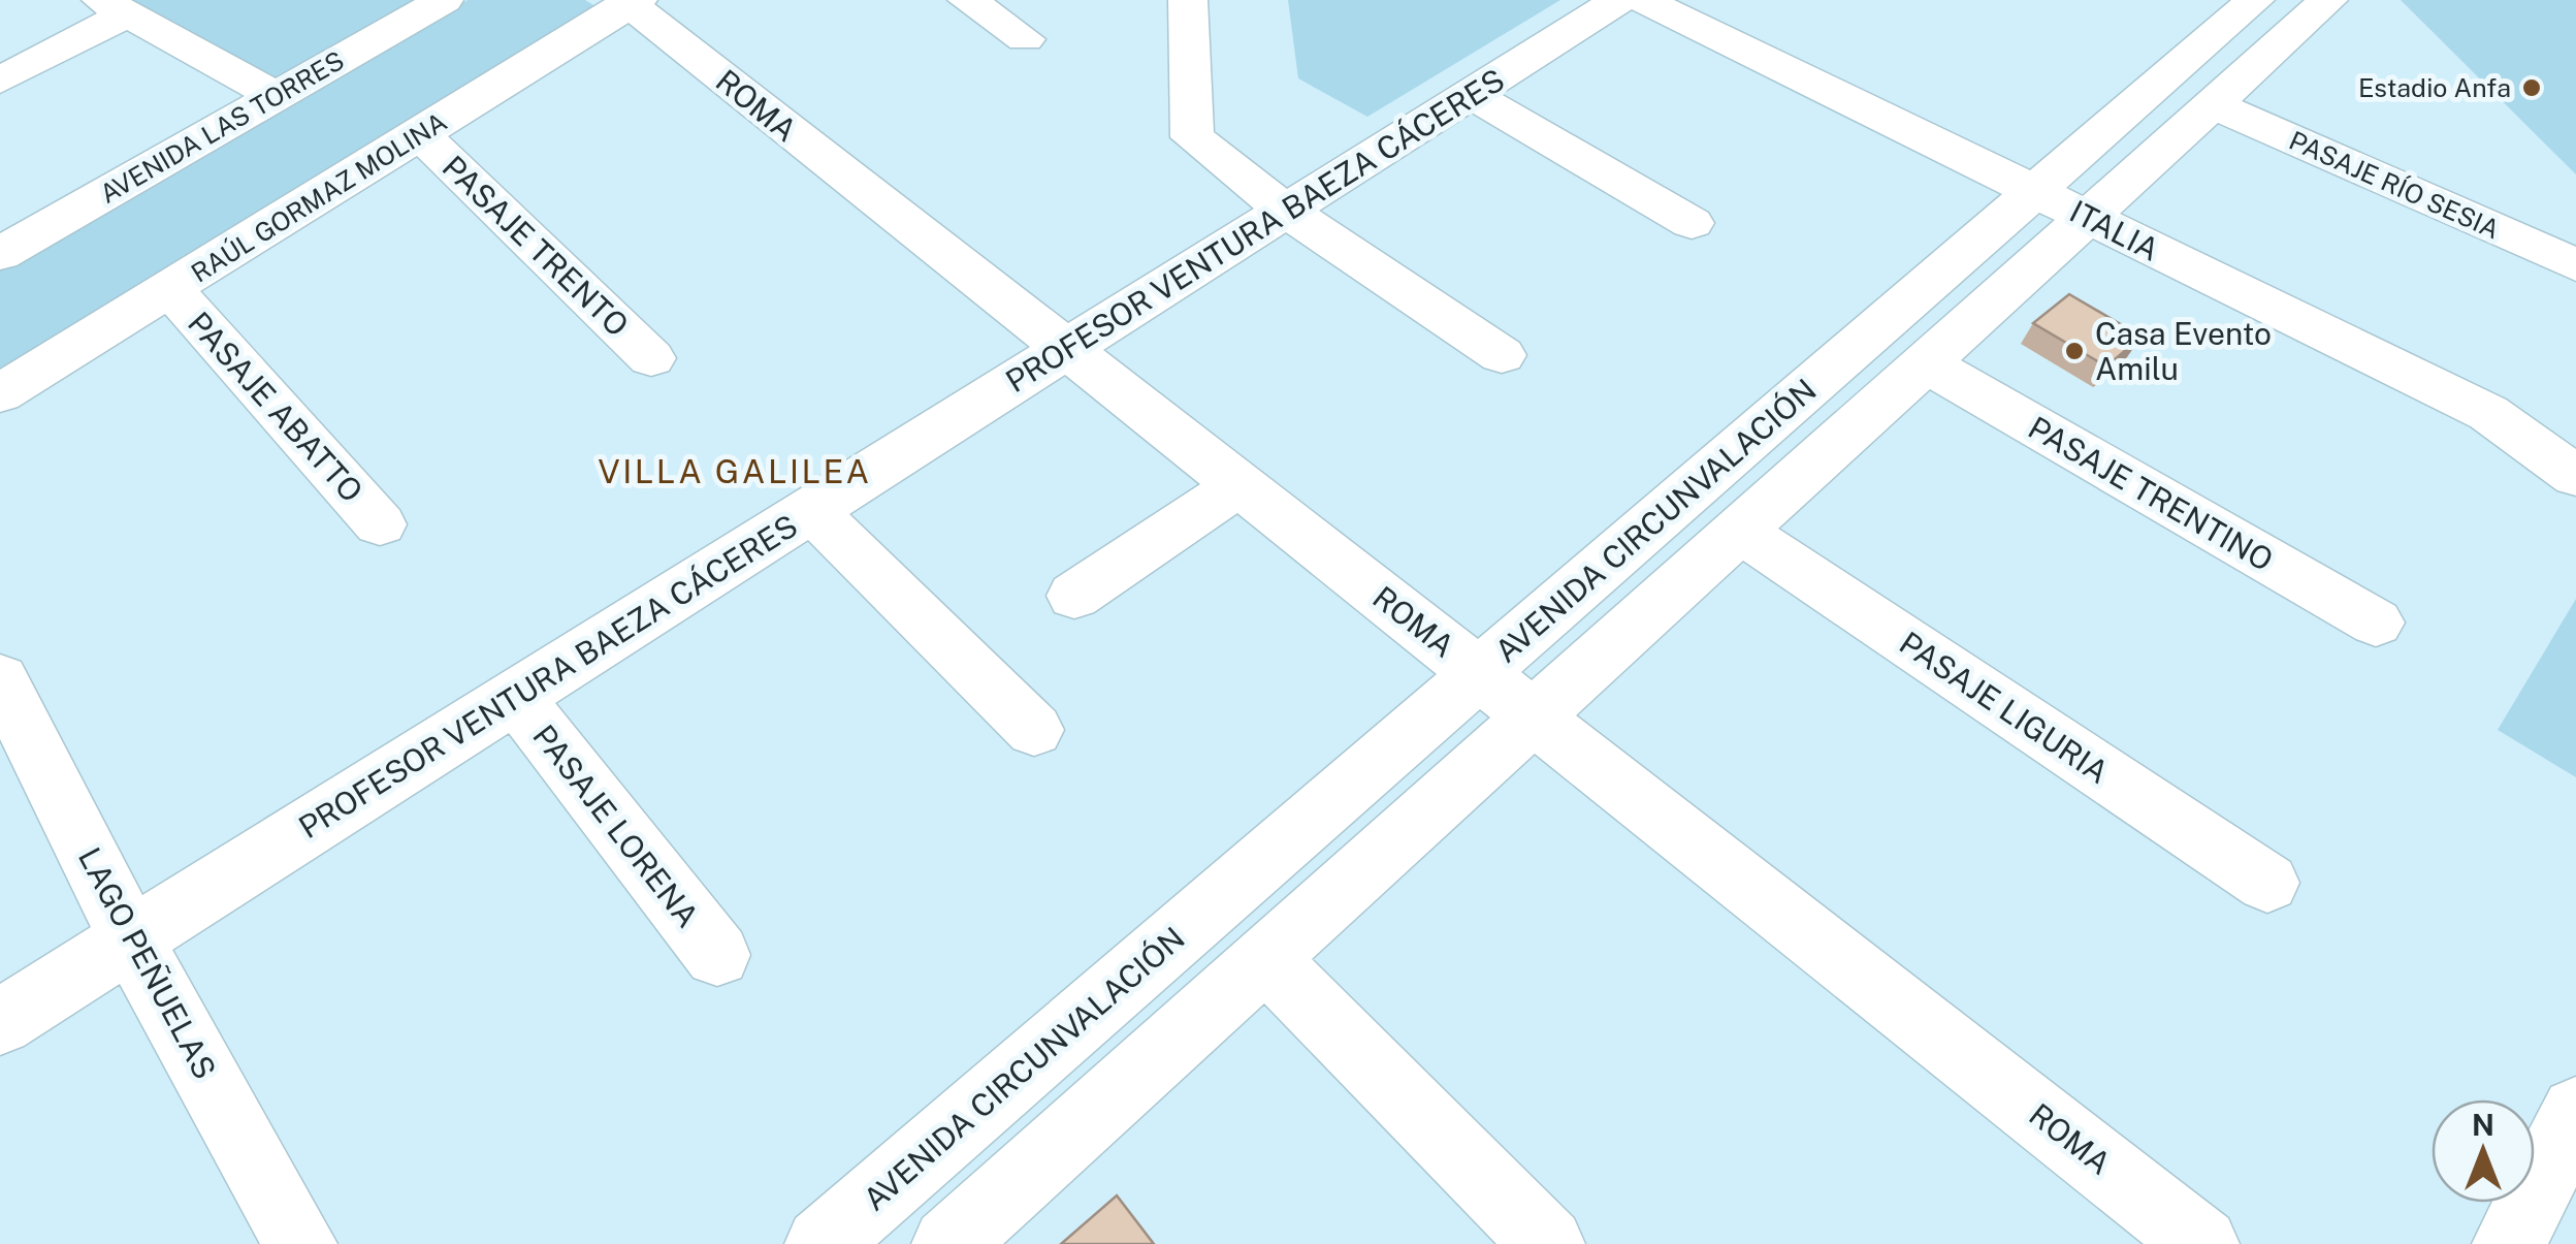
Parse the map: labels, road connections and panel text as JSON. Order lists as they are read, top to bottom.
{
  "streets": {
    "street": [
      "ROMA",
      "AVENIDA LAS TORRES",
      "PASAJE RÍO SESIA",
      "RAÚL GORMAZ MOLINA",
      "PROFESOR VENTURA BAEZA CÁCERES",
      "ITALIA",
      "PASAJE TRENTO",
      "PASAJE ABATTO",
      "PASAJE TRENTINO",
      "AVENIDA CIRCUNVALACIÓN",
      "PASAJE LIGURIA",
      "PASAJE LORENA",
      "LAGO PEÑUELAS"
    ]
  },
  "crossings": [
    ["ROMA", "RAÚL GORMAZ MOLINA"],
    ["ROMA", "PROFESOR VENTURA BAEZA CÁCERES"],
    ["ROMA", "AVENIDA CIRCUNVALACIÓN"],
    ["PASAJE RÍO SESIA", "AVENIDA CIRCUNVALACIÓN"],
    ["RAÚL GORMAZ MOLINA", "PASAJE TRENTO"],
    ["RAÚL GORMAZ MOLINA", "PASAJE ABATTO"],
    ["PROFESOR VENTURA BAEZA CÁCERES", "PASAJE LORENA"],
    ["PROFESOR VENTURA BAEZA CÁCERES", "LAGO PEÑUELAS"],
    ["ITALIA", "AVENIDA CIRCUNVALACIÓN"],
    ["PASAJE TRENTINO", "AVENIDA CIRCUNVALACIÓN"],
    ["AVENIDA CIRCUNVALACIÓN", "PASAJE LIGURIA"]
  ],
  "districts": ["VILLA GALILEA"],
  "places": ["Estadio Anfa", "Casa Evento Amilu"],
  "north": "top"
}
